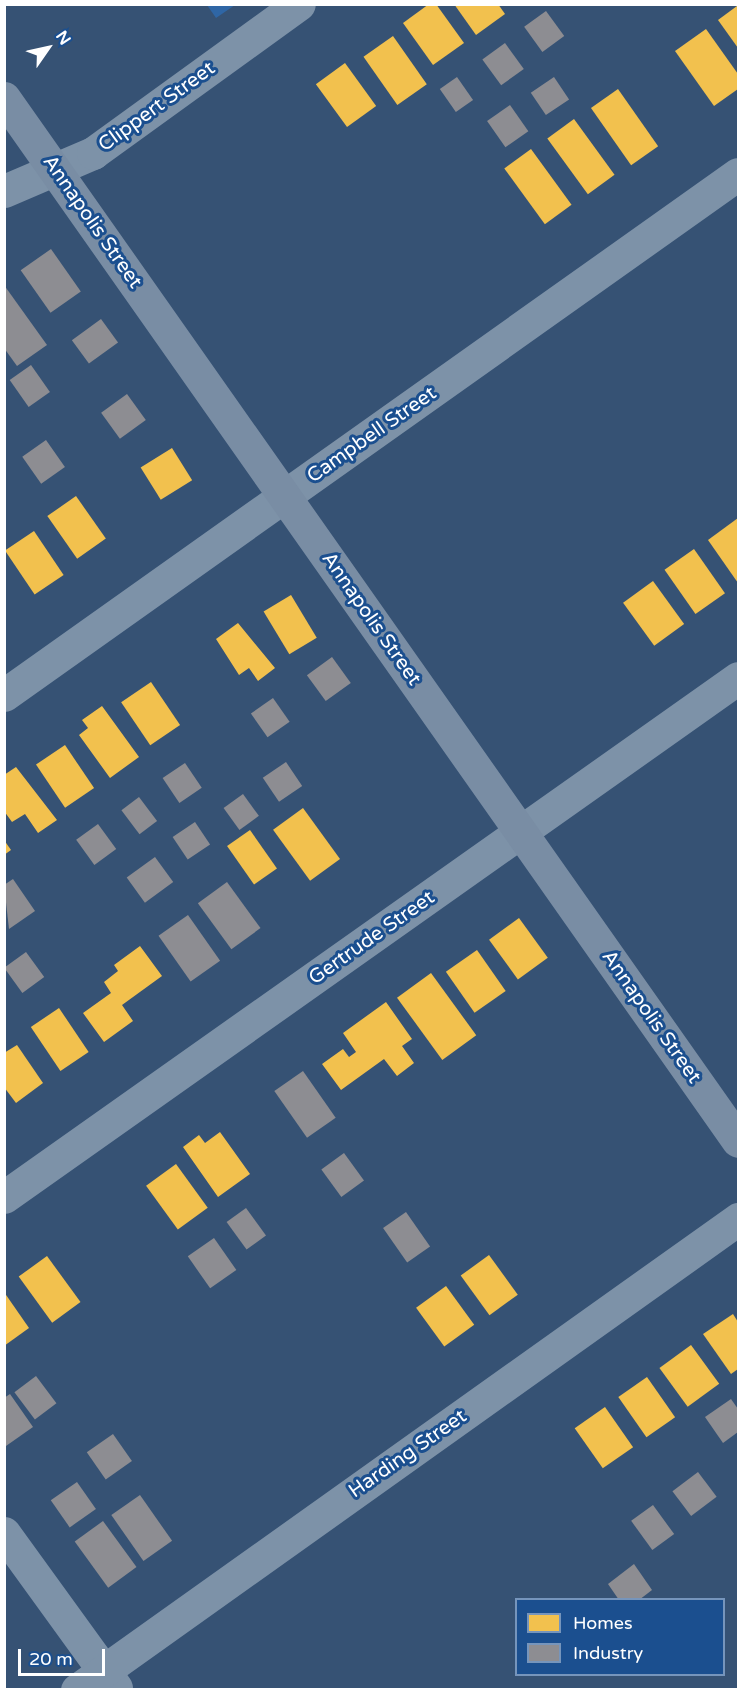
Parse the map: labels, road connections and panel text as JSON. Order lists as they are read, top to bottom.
{
  "streets": {
    "street": [
      "Clippert Street",
      "Annapolis Street",
      "Campbell Street",
      "Gertrude Street",
      "Harding Street"
    ]
  },
  "crossings": [
    ["Clippert Street", "Annapolis Street"],
    ["Annapolis Street", "Campbell Street"],
    ["Annapolis Street", "Gertrude Street"]
  ],
  "legend": ["Homes", "Industry"],
  "scale_bar": "20 m",
  "north": "top right"
}
